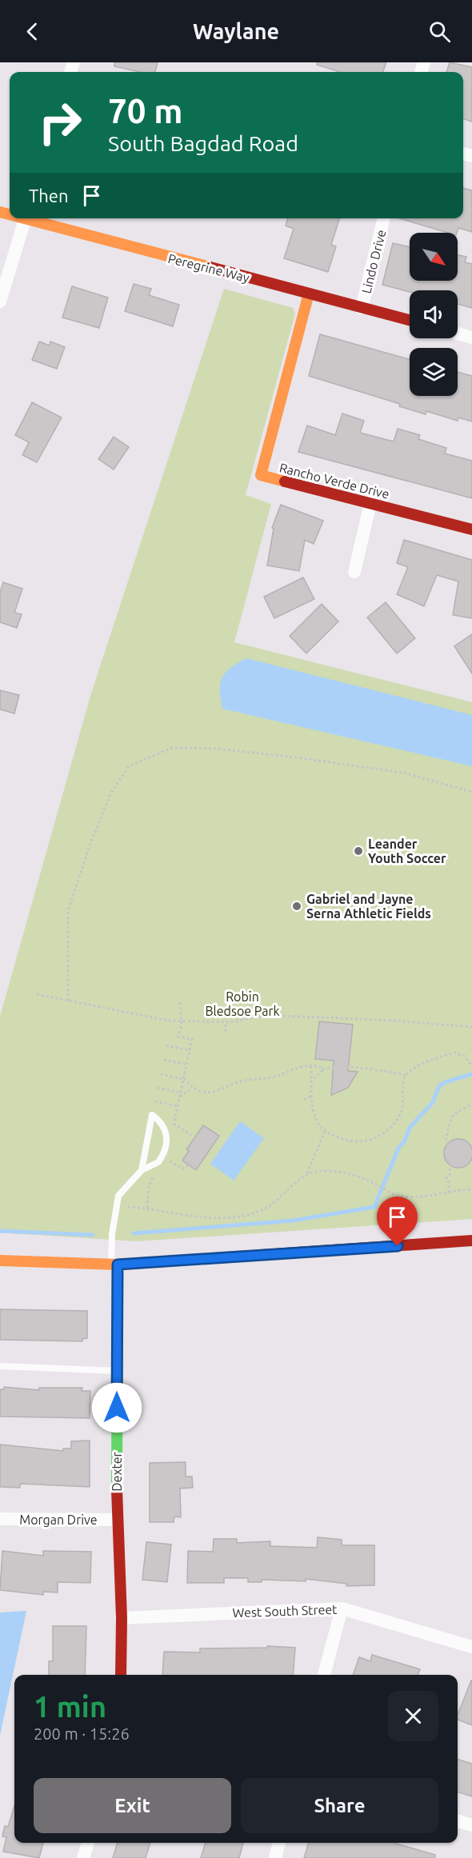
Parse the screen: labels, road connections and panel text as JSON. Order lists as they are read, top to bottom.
{
  "streets": {
    "street": [
      "Lindo Drive",
      "Peregrine Way",
      "Rancho Verde Drive",
      "Dexter",
      "Morgan Drive",
      "West South Street"
    ]
  },
  "crossings": [
    ["Lindo Drive", "Peregrine Way"],
    ["Peregrine Way", "Rancho Verde Drive"],
    ["Dexter", "Morgan Drive"],
    ["Dexter", "West South Street"]
  ],
  "parks": ["Robin Bledsoe Park"],
  "places": ["Leander Youth Soccer", "Gabriel and Jayne Serna Athletic Fields"],
  "north": "bottom right",
  "page": {
    "header": "Waylane",
    "turn": ["70 m", "South Bagdad Road"],
    "then": "Then",
    "heading": ["1 min", "200 m · 15:26"],
    "buttons": ["Exit", "Share"]
  }
}
